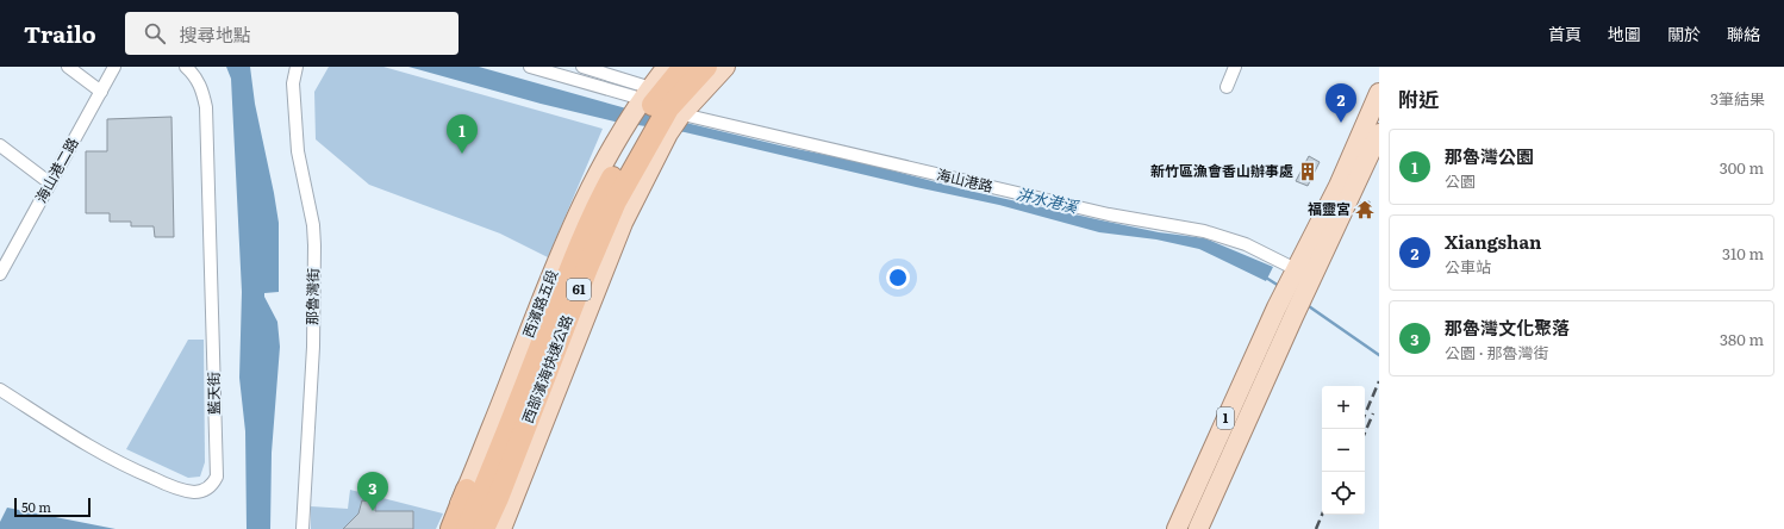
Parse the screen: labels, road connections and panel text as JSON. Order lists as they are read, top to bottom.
{
  "streets": {
    "highway": ["61", "西部濱海快速公路"],
    "main road": ["西濱路五段", "1"],
    "street": [
      "海山港二路",
      "海山港路",
      "那魯灣街",
      "藍天街"
    ]
  },
  "crossings": [
    ["海山港路", "61"],
    ["海山港路", "西濱路五段"],
    ["海山港路", "西部濱海快速公路"],
    ["海山港路", "1"],
    ["61", "西濱路五段"],
    ["61", "西部濱海快速公路"],
    ["西濱路五段", "西部濱海快速公路"]
  ],
  "water": ["汫水港溪"],
  "places": {
    "building": ["新竹區漁會香山辦事處"],
    "temple": ["福靈宮"]
  },
  "scale_bar": "50 m",
  "page": {
    "header": "Trailo",
    "search": "搜尋地點",
    "nav": [
      "首頁",
      "地圖",
      "關於",
      "聯絡"
    ],
    "heading": ["附近", "3筆結果"],
    "pins": ["2", "1", "3"],
    "list": [
      {
        "mark": "1",
        "name": "那魯灣公園",
        "note": "公園",
        "value": "300 m"
      },
      {
        "mark": "2",
        "name": "Xiangshan",
        "note": "公車站",
        "value": "310 m"
      },
      {
        "mark": "3",
        "name": "那魯灣文化聚落",
        "note": "公園 · 那魯灣街",
        "value": "380 m"
      }
    ],
    "map_buttons": ["+", "−"],
    "scale": "50 m"
  }
}
